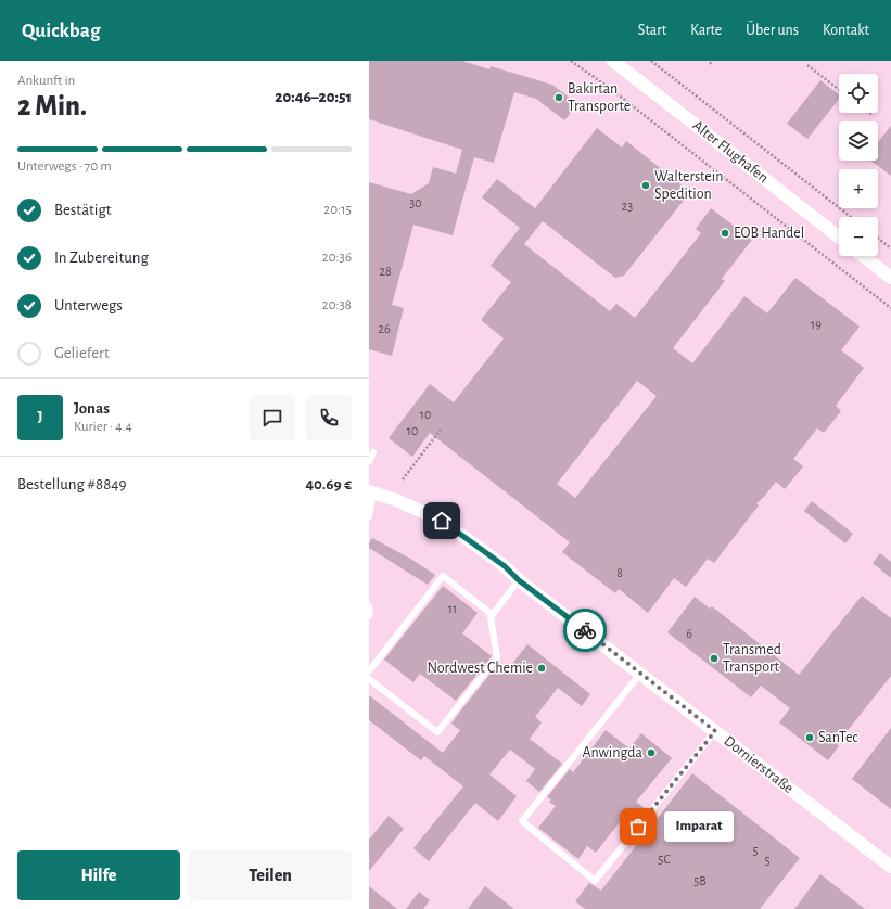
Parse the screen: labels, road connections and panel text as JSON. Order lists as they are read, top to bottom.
{
  "streets": {
    "street": ["Alter Flughafen", "Dornierstraße"]
  },
  "places": [
    "Bakirtan Transporte",
    "Walterstein Spedition",
    "EOB Handel",
    "Transmed Transport",
    "Nordwest Chemie",
    "SanTec",
    "Anwingda",
    "Imparat"
  ],
  "house_numbers": [
    "30",
    "23",
    "28",
    "19",
    "26",
    "10",
    "10",
    "8",
    "11",
    "6",
    "5",
    "5C",
    "5",
    "5B"
  ],
  "page": {
    "header": "Quickbag",
    "nav": [
      "Start",
      "Karte",
      "Über uns",
      "Kontakt"
    ],
    "heading": ["2 Min.", "Ankunft in", "20:46–20:51"],
    "panel": [
      "Jonas",
      "Kurier · 4.4",
      "Bestellung #8849",
      "40.69 €"
    ],
    "map_buttons": ["+", "−"],
    "bar": "Unterwegs · 70 m",
    "list": [
      ["Bestätigt", "20:15"],
      ["In Zubereitung", "20:36"],
      ["Unterwegs", "20:38"],
      "Geliefert"
    ],
    "round": "J",
    "bubble": "Imparat",
    "buttons": ["Hilfe", "Teilen"]
  }
}
